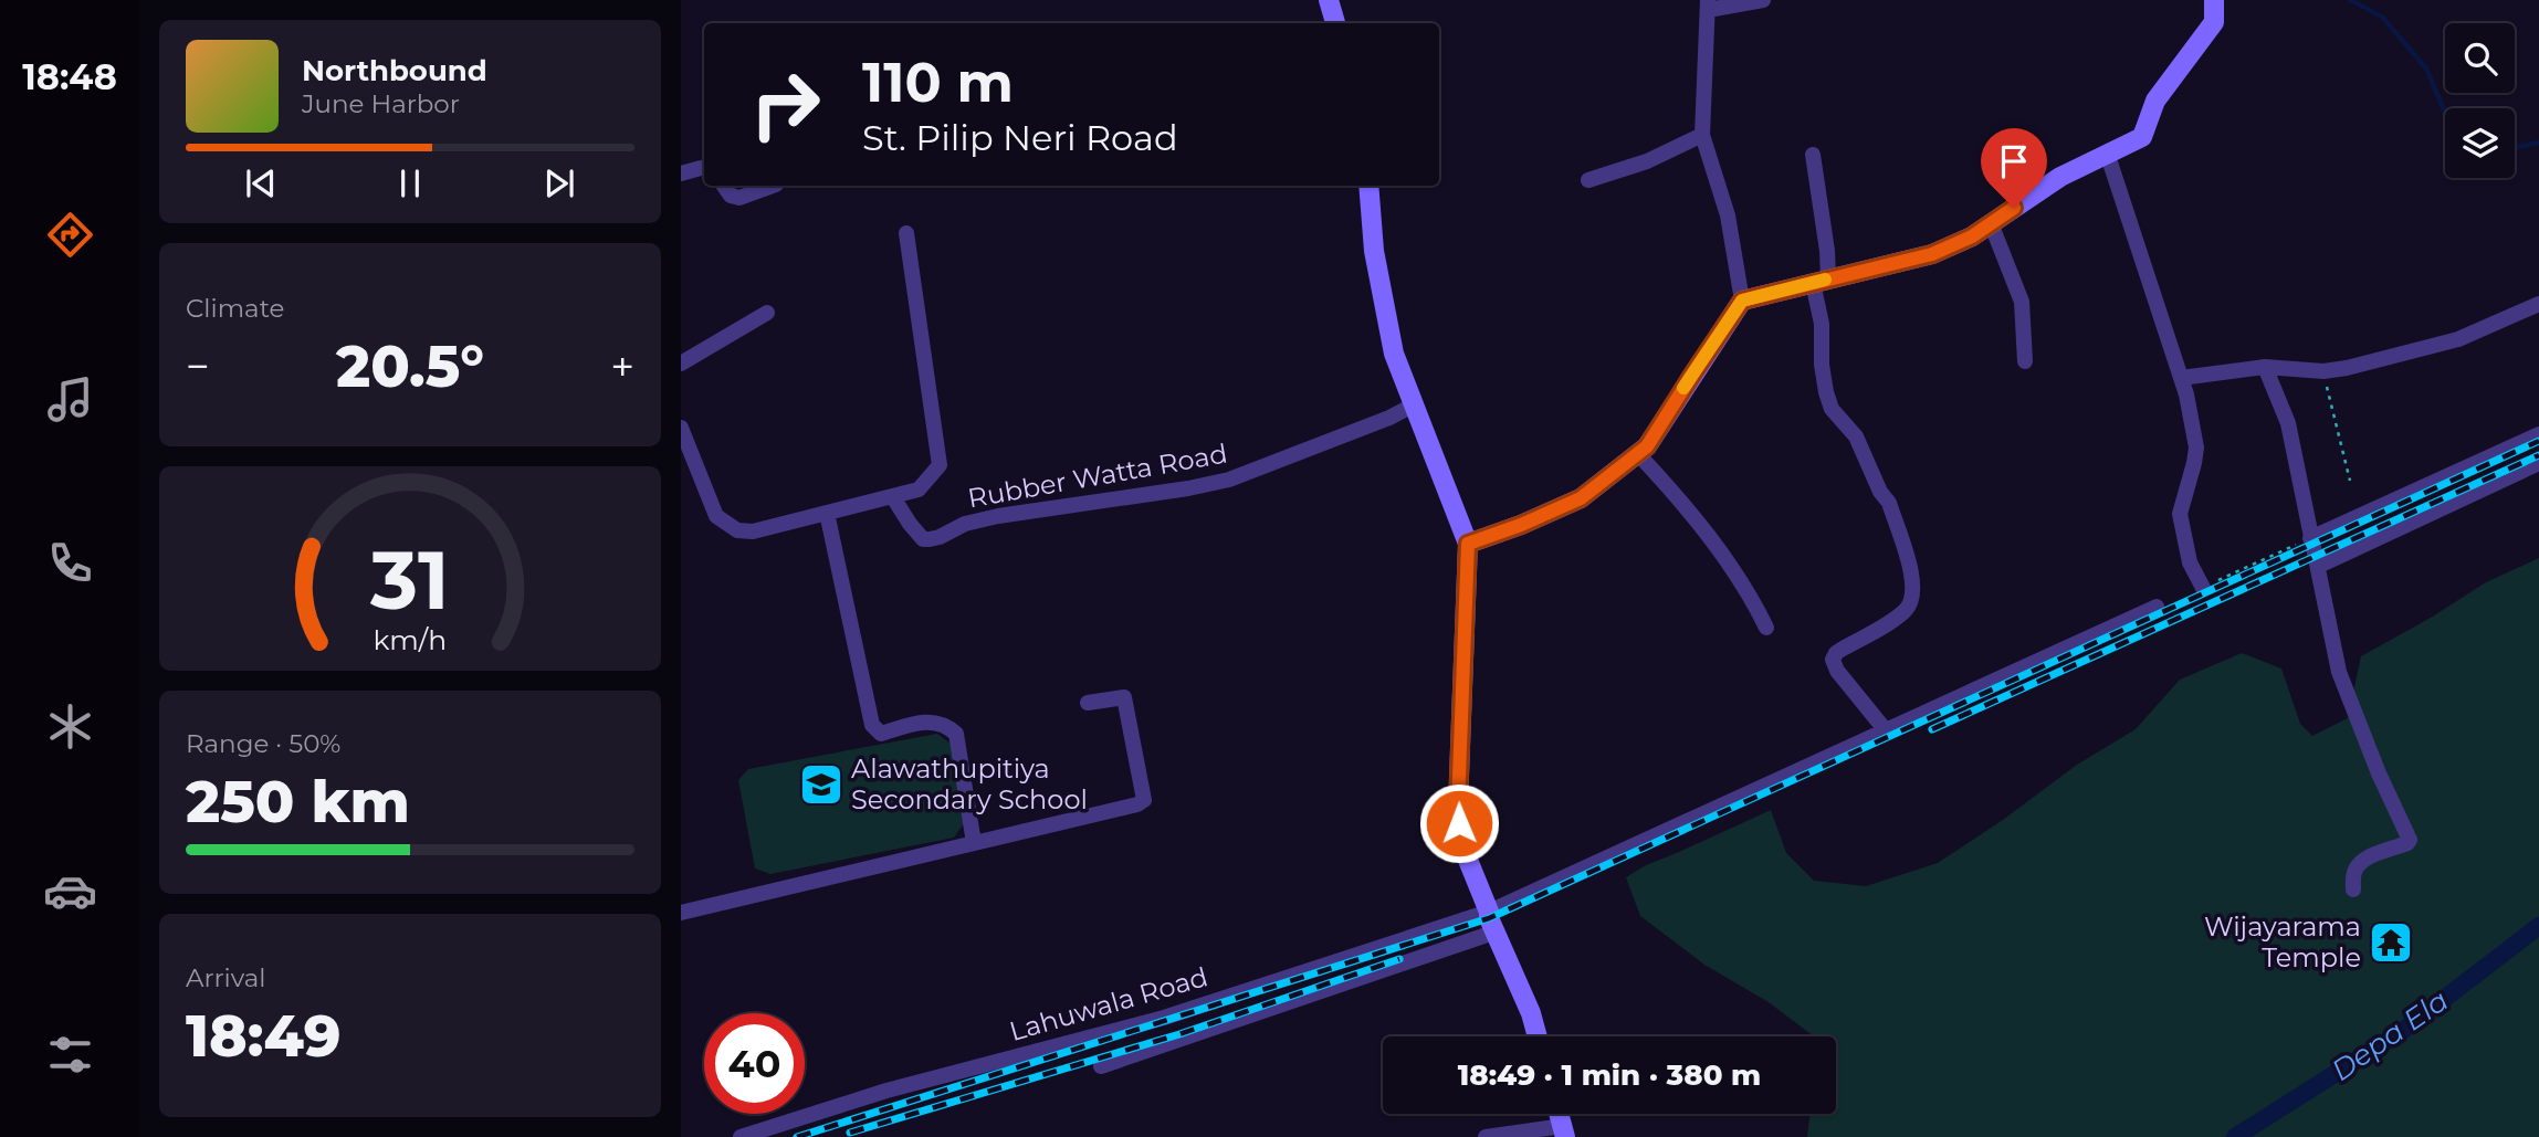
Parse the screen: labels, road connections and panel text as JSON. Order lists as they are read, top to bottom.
{
  "streets": {
    "street": ["Rubber Watta Road", "Lahuwala Road"]
  },
  "water": ["Depa Ela"],
  "places": {
    "school or university": ["Alawathupitiya Secondary School"],
    "temple": ["Wijayarama Temple"]
  },
  "page": {
    "tabs": "18:48",
    "turn": ["110 m", "St. Pilip Neri Road"],
    "song": ["Northbound", "June Harbor"],
    "tile": [
      "Climate",
      ["Range · 50%", "250 km"],
      ["Arrival", "18:49"]
    ],
    "heat": ["−", "20.5°", "+"],
    "limit": "40",
    "trip": "18:49 · 1 min · 380 m",
    "gauge": ["31", "km/h"]
  }
}
